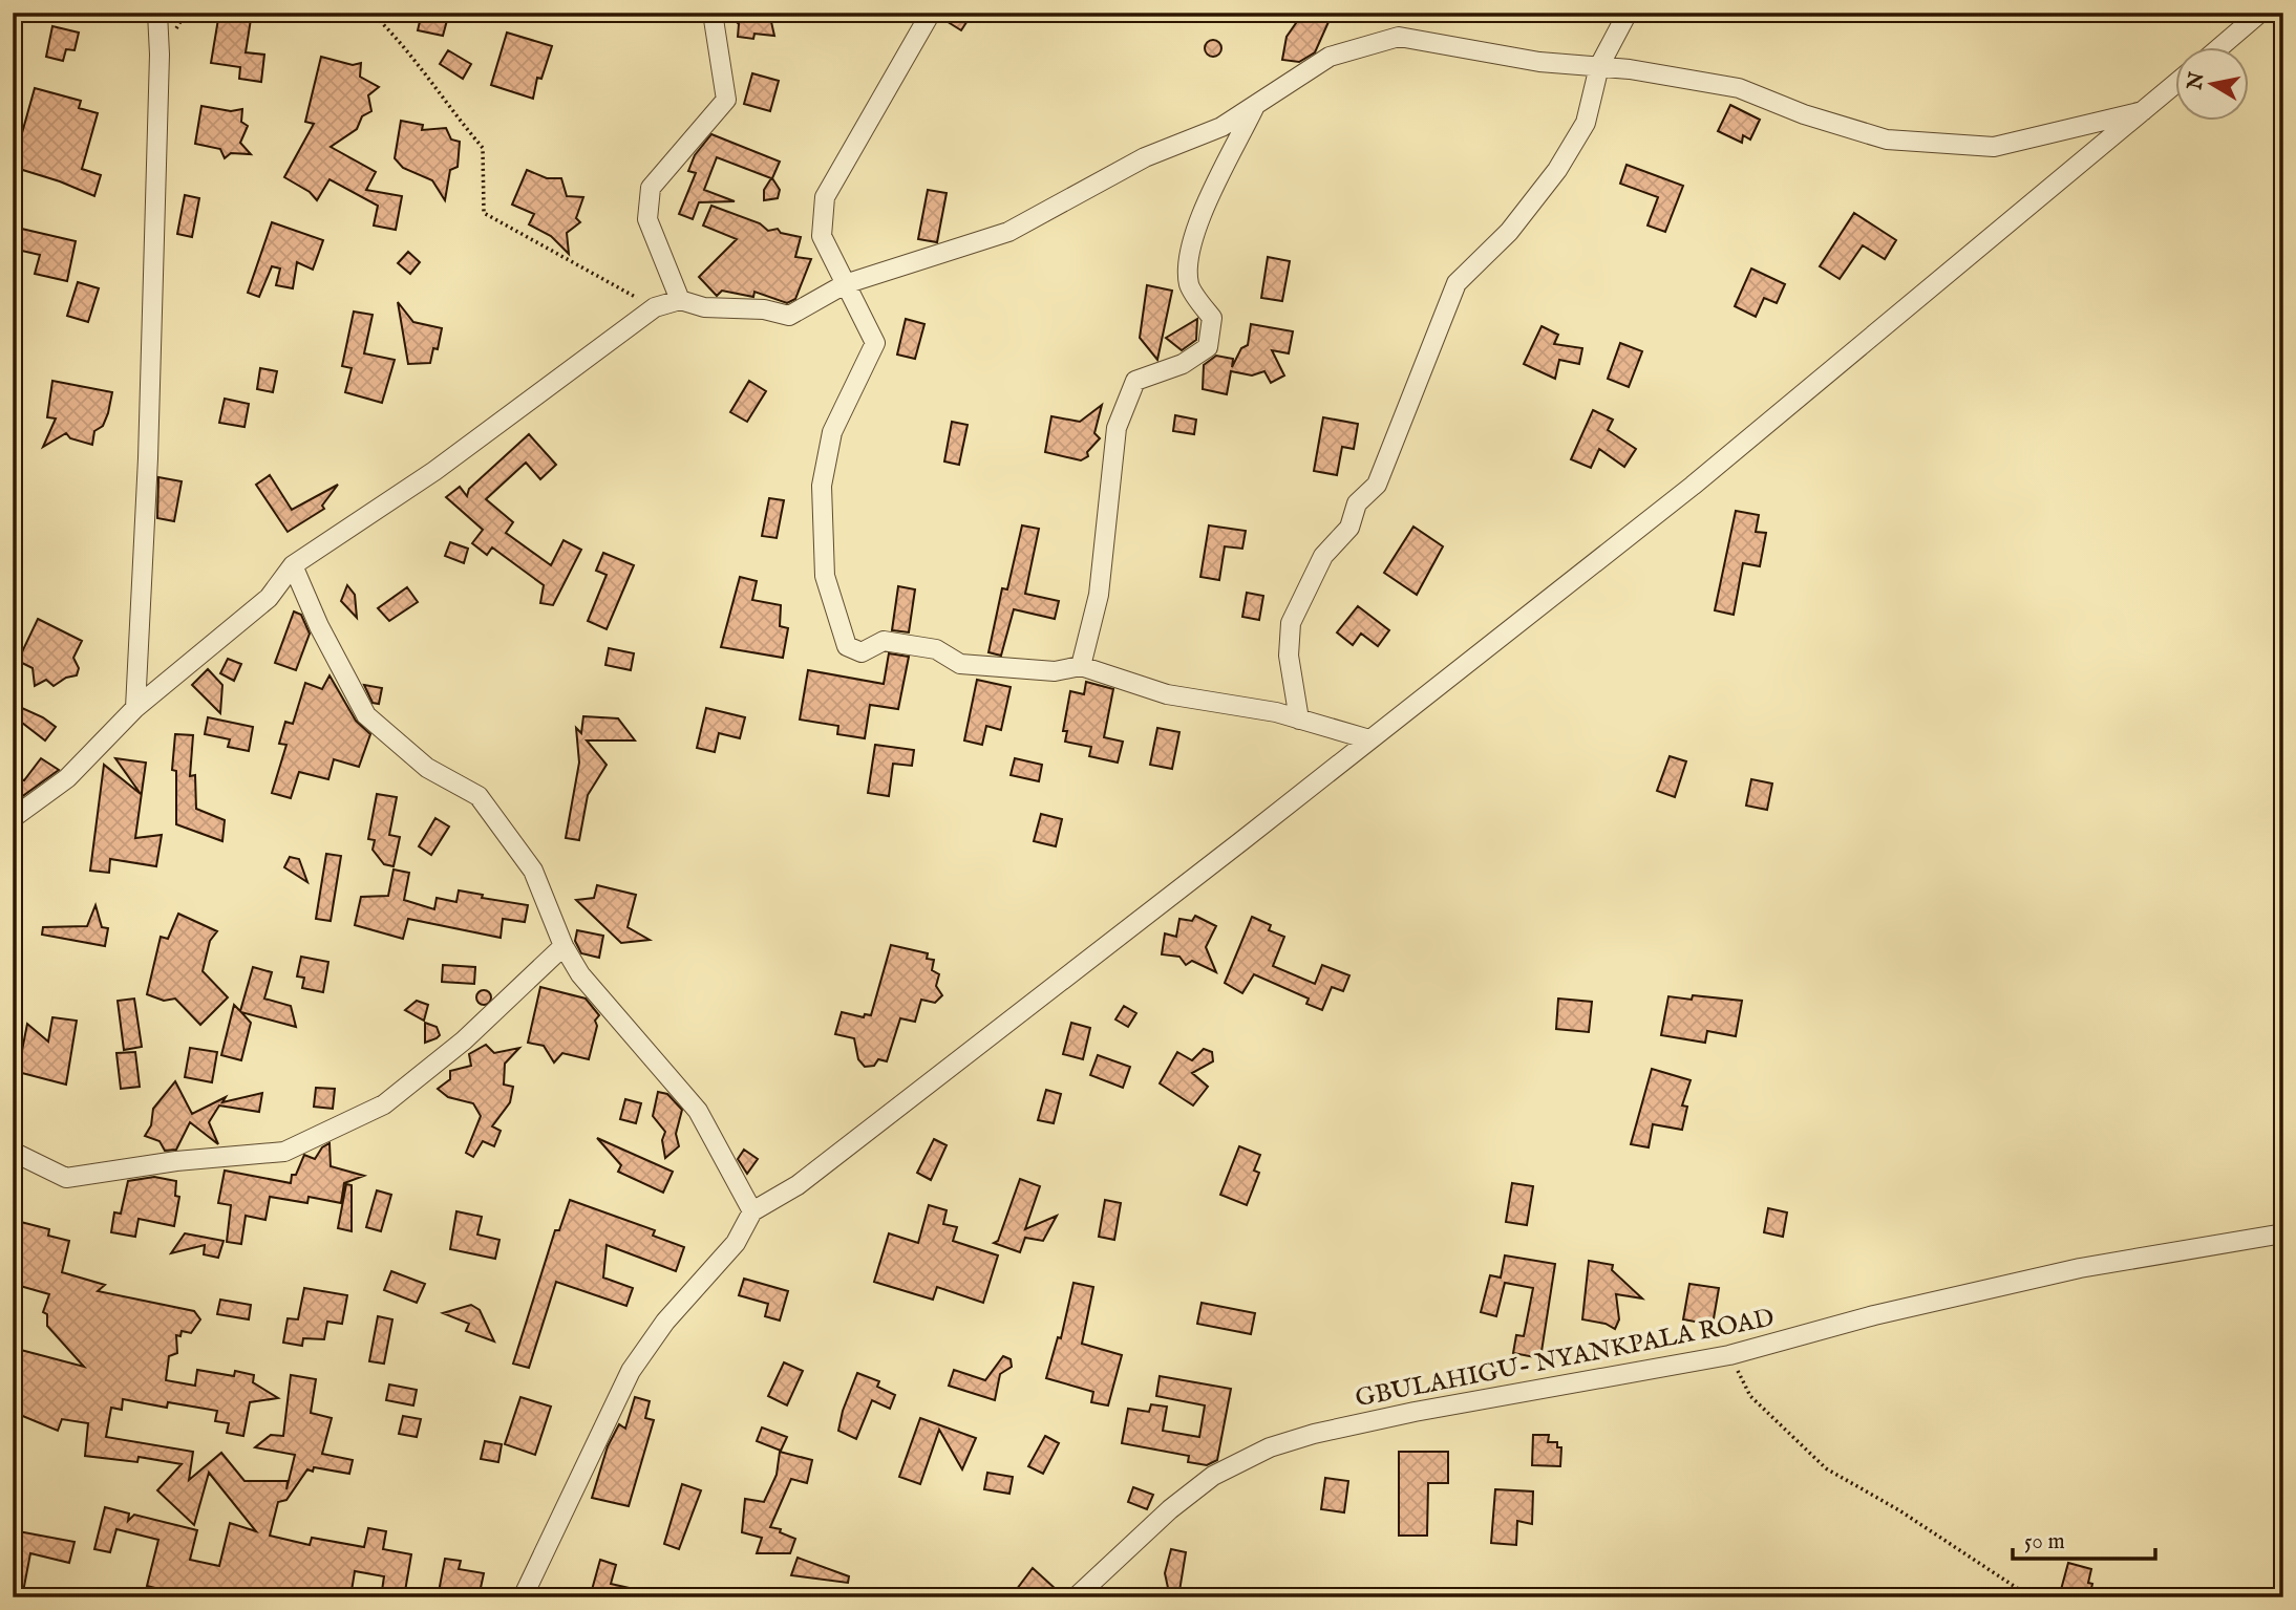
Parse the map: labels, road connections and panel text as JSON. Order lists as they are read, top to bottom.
{
  "streets": {
    "street": ["GBULAHIGU- NYANKPALA ROAD"]
  },
  "scale_bar": "50 m",
  "north": "left"
}
